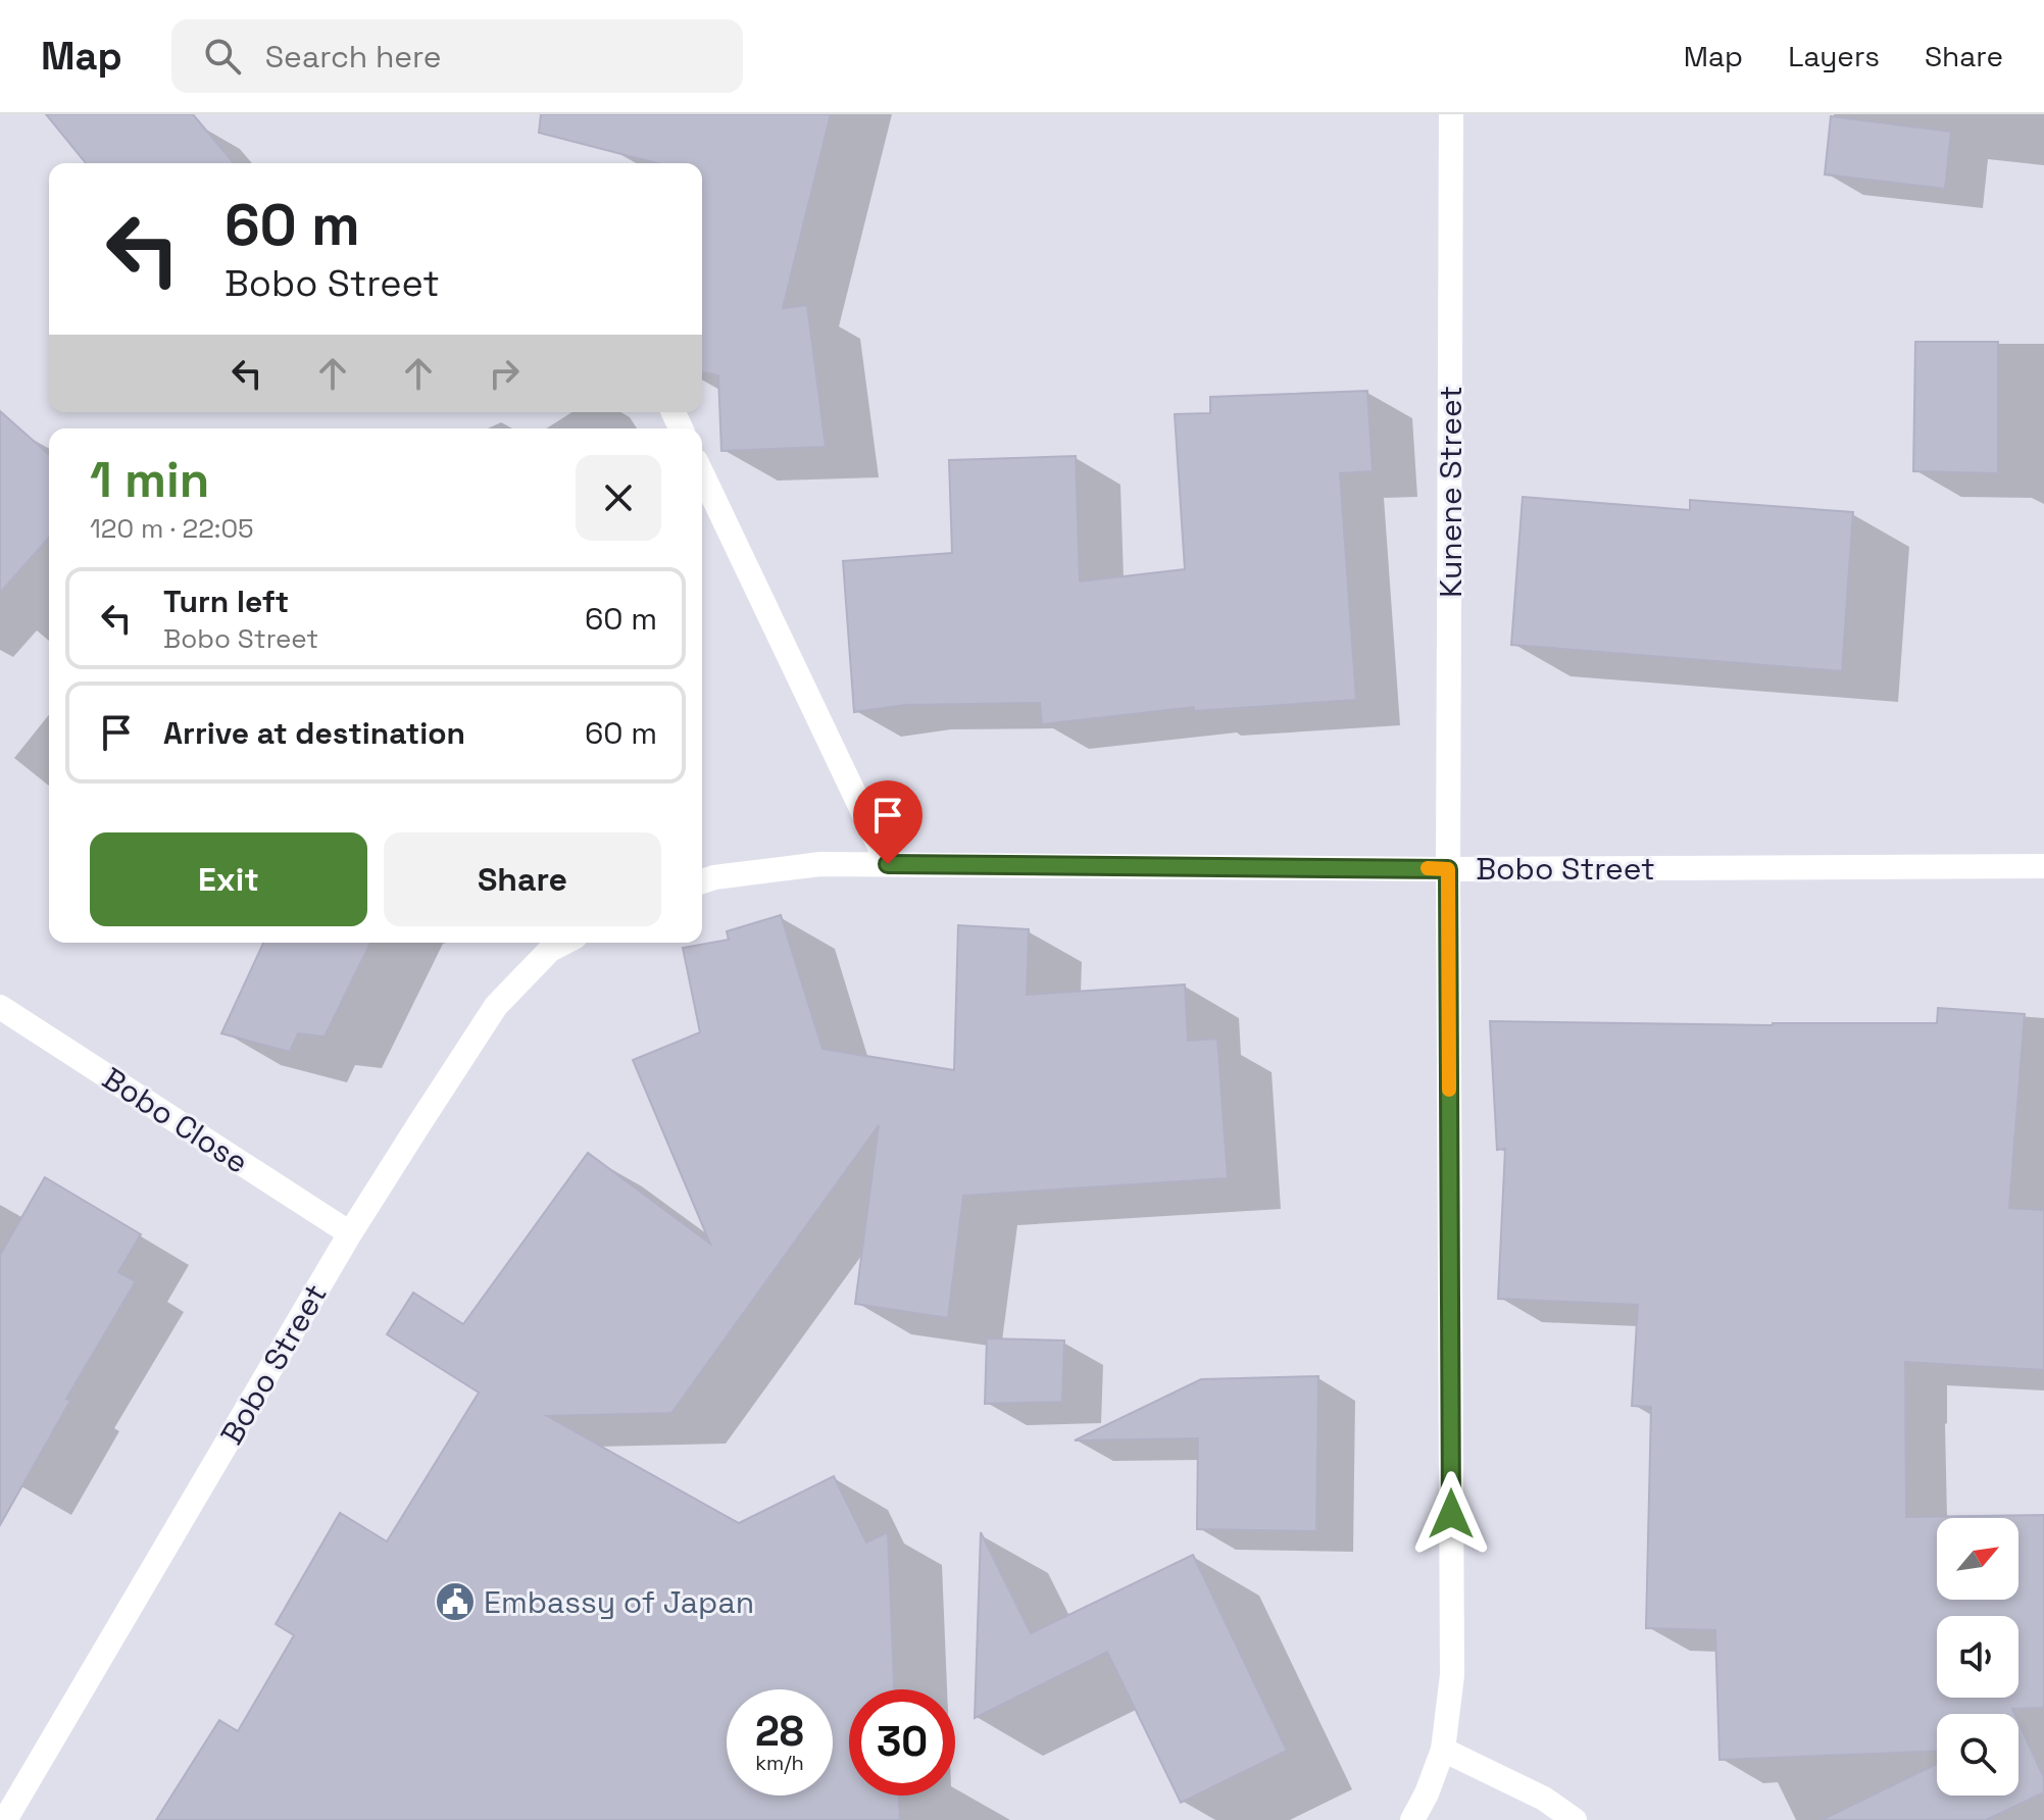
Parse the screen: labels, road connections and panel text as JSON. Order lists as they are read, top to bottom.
{
  "streets": {
    "street": ["Kunene Street", "Bobo Street", "Bobo Close"]
  },
  "crossings": [
    ["Kunene Street", "Bobo Street"],
    ["Bobo Street", "Bobo Close"]
  ],
  "places": {
    "public building": ["Embassy of Japan"]
  },
  "north": "top right",
  "page": {
    "header": "Map",
    "search": "Search here",
    "nav": ["Map", "Layers", "Share"],
    "turn": ["60 m", "Bobo Street"],
    "heading": ["1 min", "120 m · 22:05"],
    "list": [
      {
        "name": "Turn left",
        "note": "Bobo Street",
        "value": "60 m"
      },
      {
        "name": "Arrive at destination",
        "value": "60 m"
      }
    ],
    "buttons": ["Exit", "Share"],
    "speed": "28 km/h",
    "limit": "30"
  }
}
